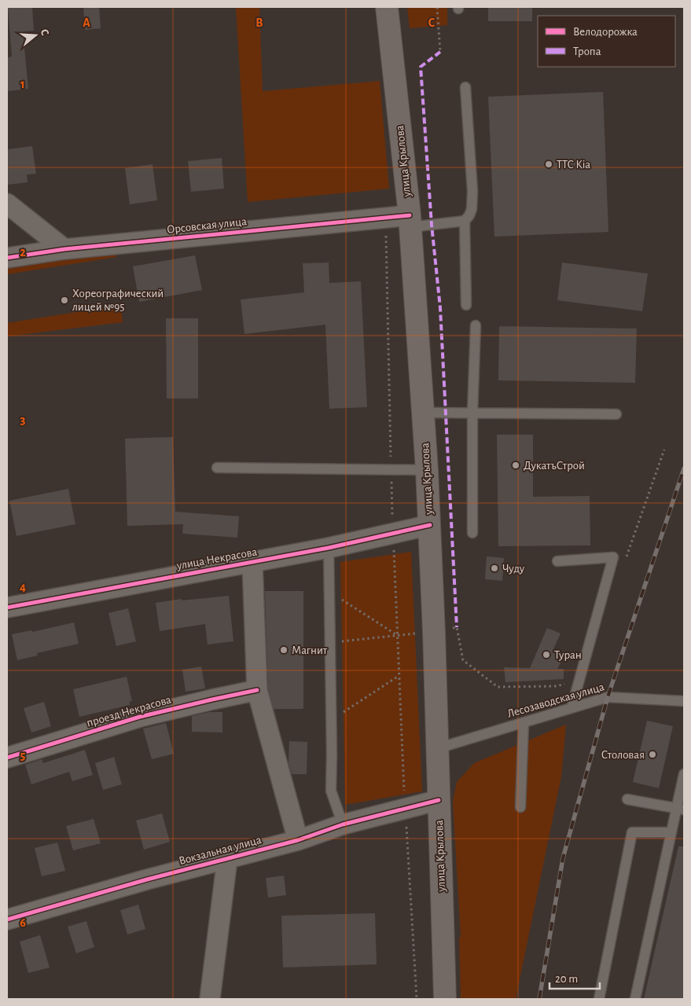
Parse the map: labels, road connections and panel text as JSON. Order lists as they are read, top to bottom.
{
  "streets": {
    "main road": ["улица Крылова"],
    "street": [
      "Орсовская улица",
      "улица Некрасова",
      "проезд Некрасова",
      "Вокзальная улица"
    ],
    "lane": ["Лесозаводская улица"]
  },
  "crossings": [
    ["улица Крылова", "Орсовская улица"],
    ["улица Крылова", "улица Некрасова"],
    ["улица Крылова", "Лесозаводская улица"],
    ["улица Крылова", "Вокзальная улица"]
  ],
  "places": [
    "ТТС Kia",
    "Хореографический лицей №95",
    "ДукатъСтрой",
    "Чуду",
    "Магнит",
    "Туран",
    "Столовая"
  ],
  "legend": ["Велодорожка", "Тропа"],
  "scale_bar": "20 m",
  "north": "right",
  "grid": {
    "columns": ["A", "B", "C"],
    "rows": [
      "1",
      "2",
      "3",
      "4",
      "5",
      "6"
    ]
  }
}
